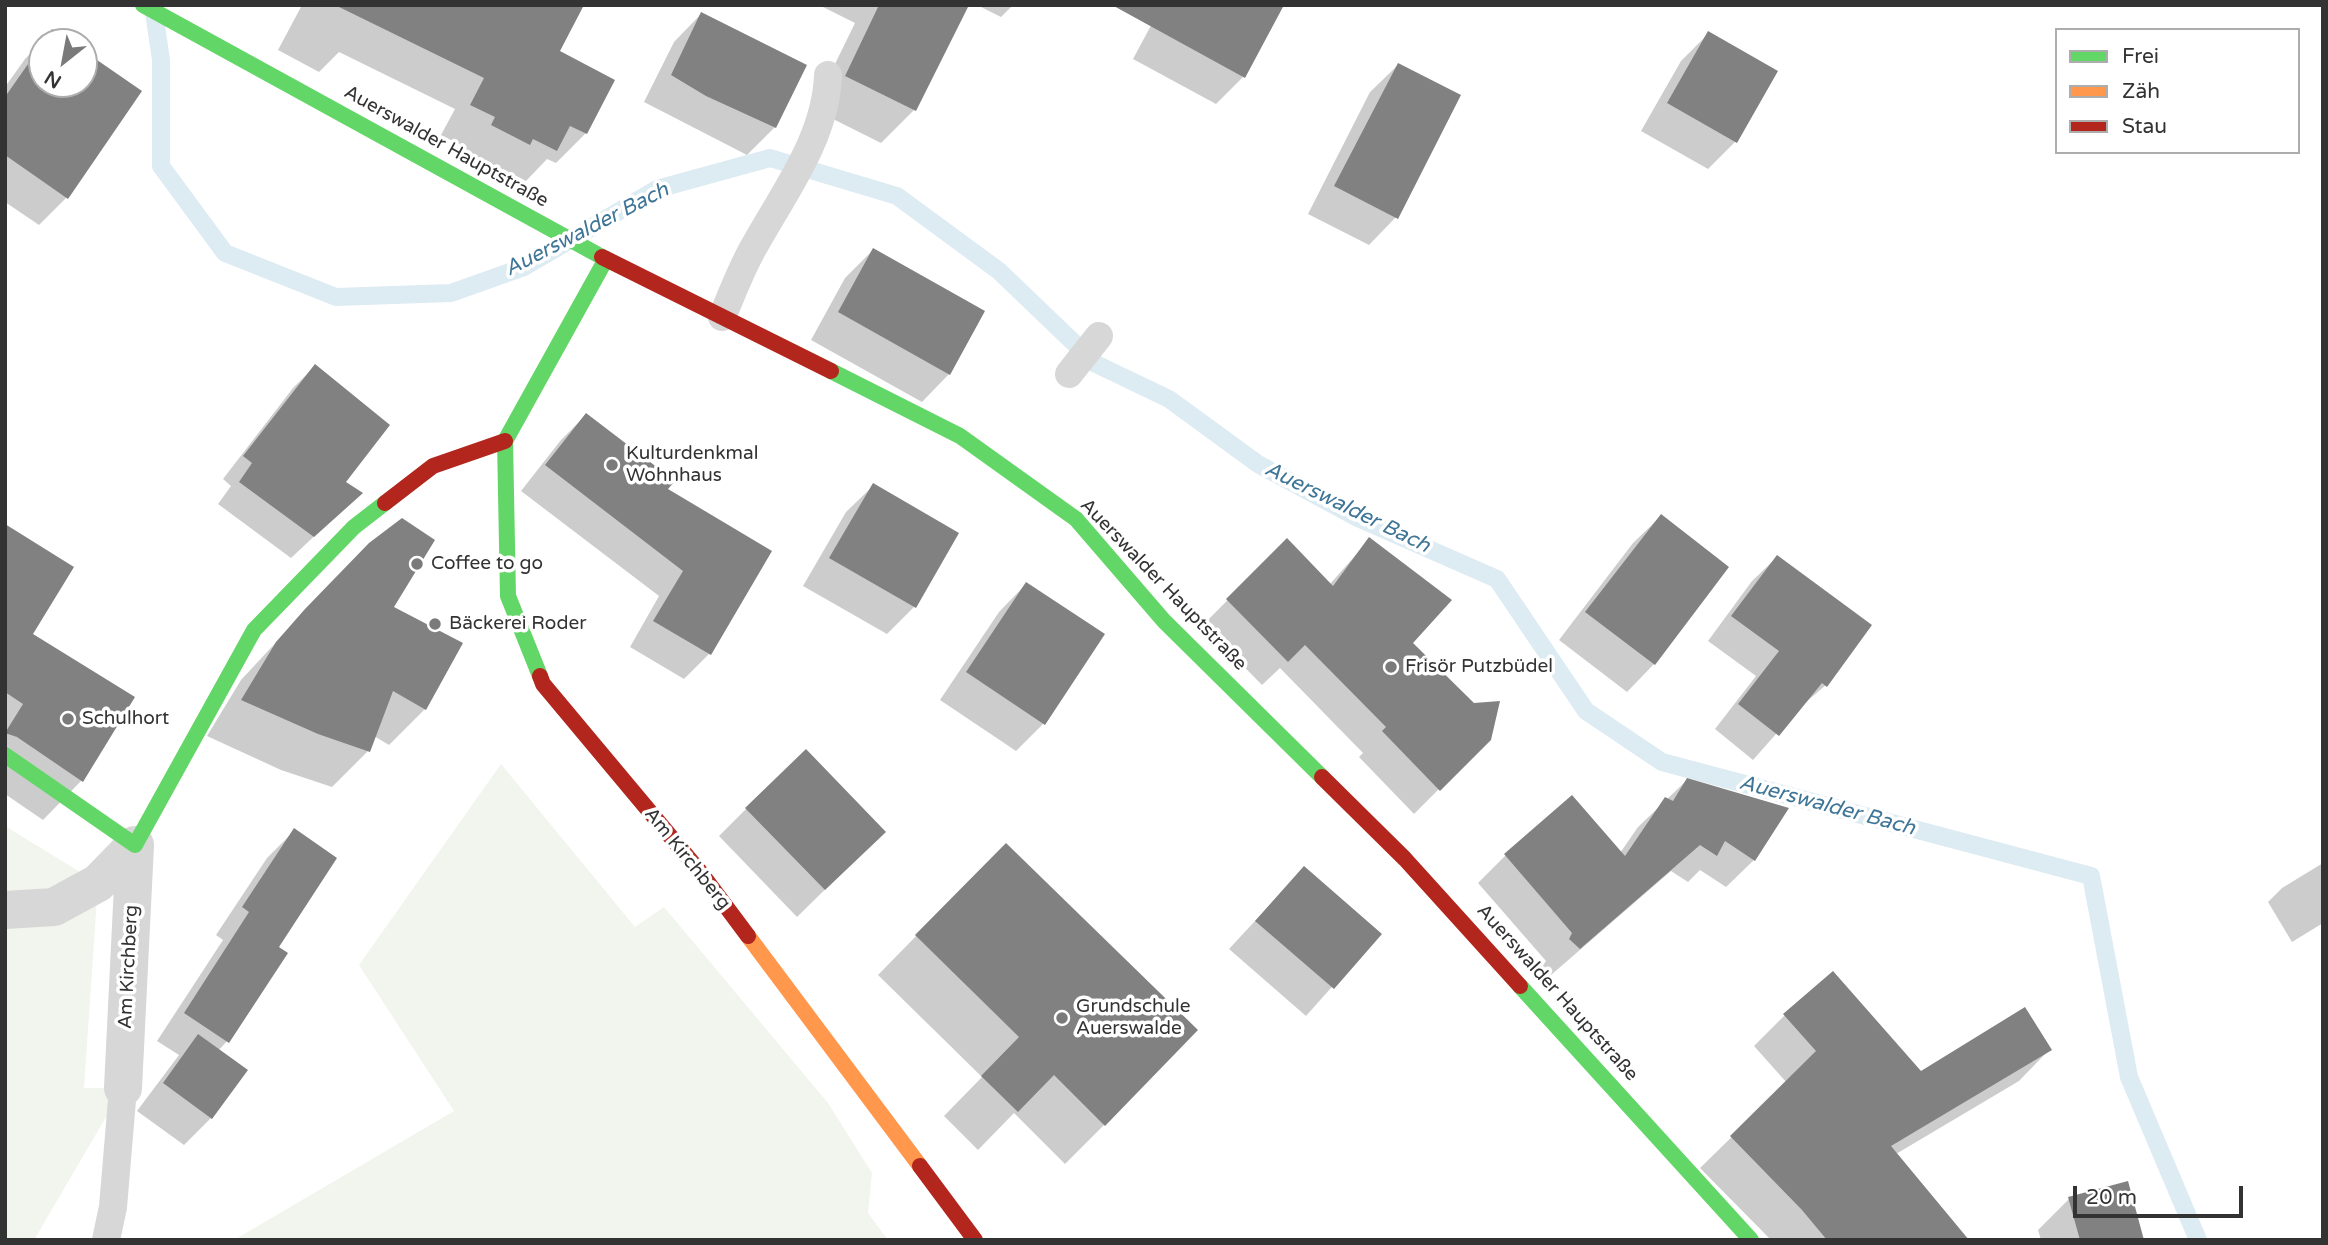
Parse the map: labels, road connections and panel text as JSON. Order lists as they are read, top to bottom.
{
  "streets": {
    "main road": ["Auerswalder Hauptstraße", "Am Kirchberg"]
  },
  "water": ["Auerswalder Bach"],
  "places": [
    "Kulturdenkmal Wohnhaus",
    "Coffee to go",
    "Bäckerei Roder",
    "Frisör Putzbüdel",
    "Schulhort",
    "Grundschule Auerswalde"
  ],
  "legend": ["Frei", "Zäh", "Stau"],
  "scale_bar": "20 m",
  "north": "bottom left"
}
